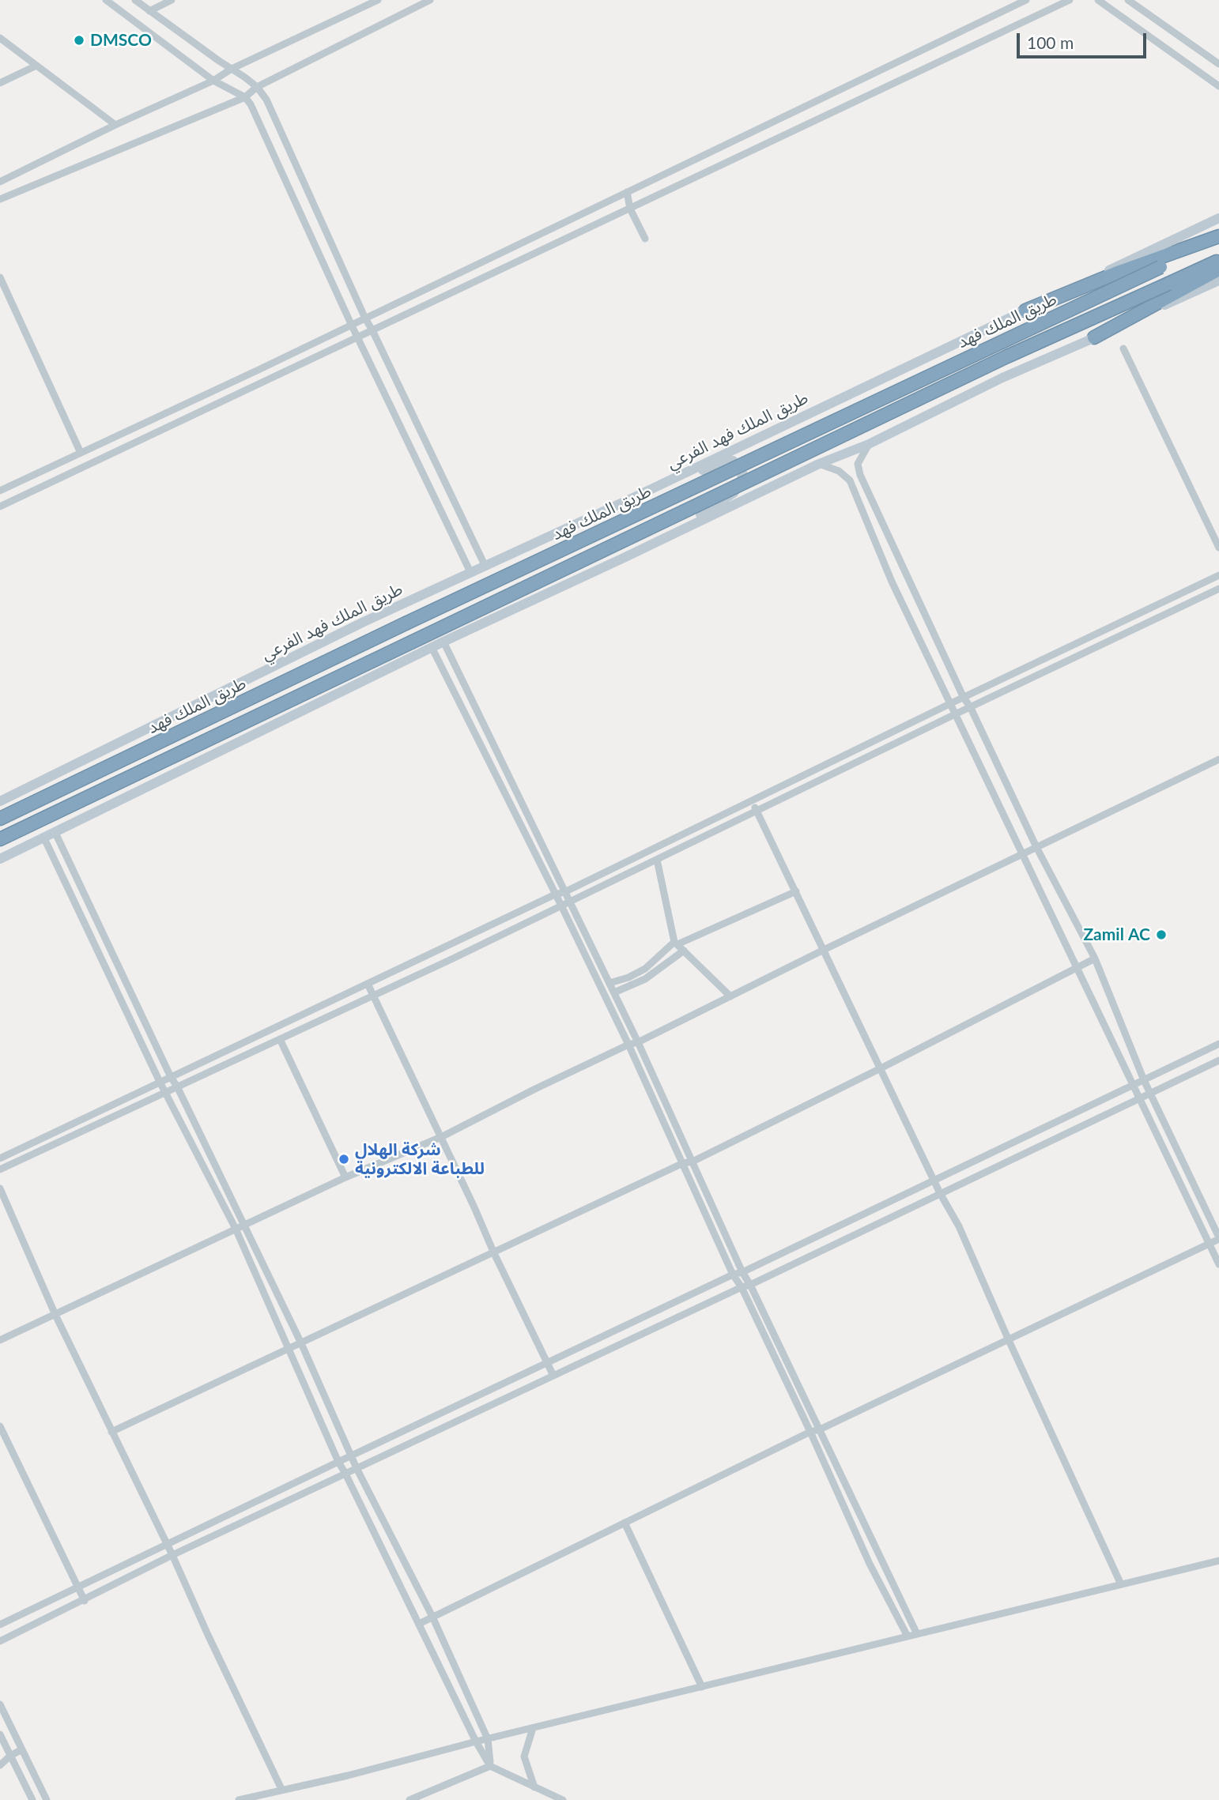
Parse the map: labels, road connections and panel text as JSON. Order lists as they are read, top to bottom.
{
  "streets": {
    "highway": ["طريق الملك فهد"],
    "main road": ["طريق الملك فهد الفرعي"]
  },
  "places": ["DMSCO", "Zamil AC", "شركة الهلال للطباعة الالكترونية"],
  "scale_bar": "100 m"
}
